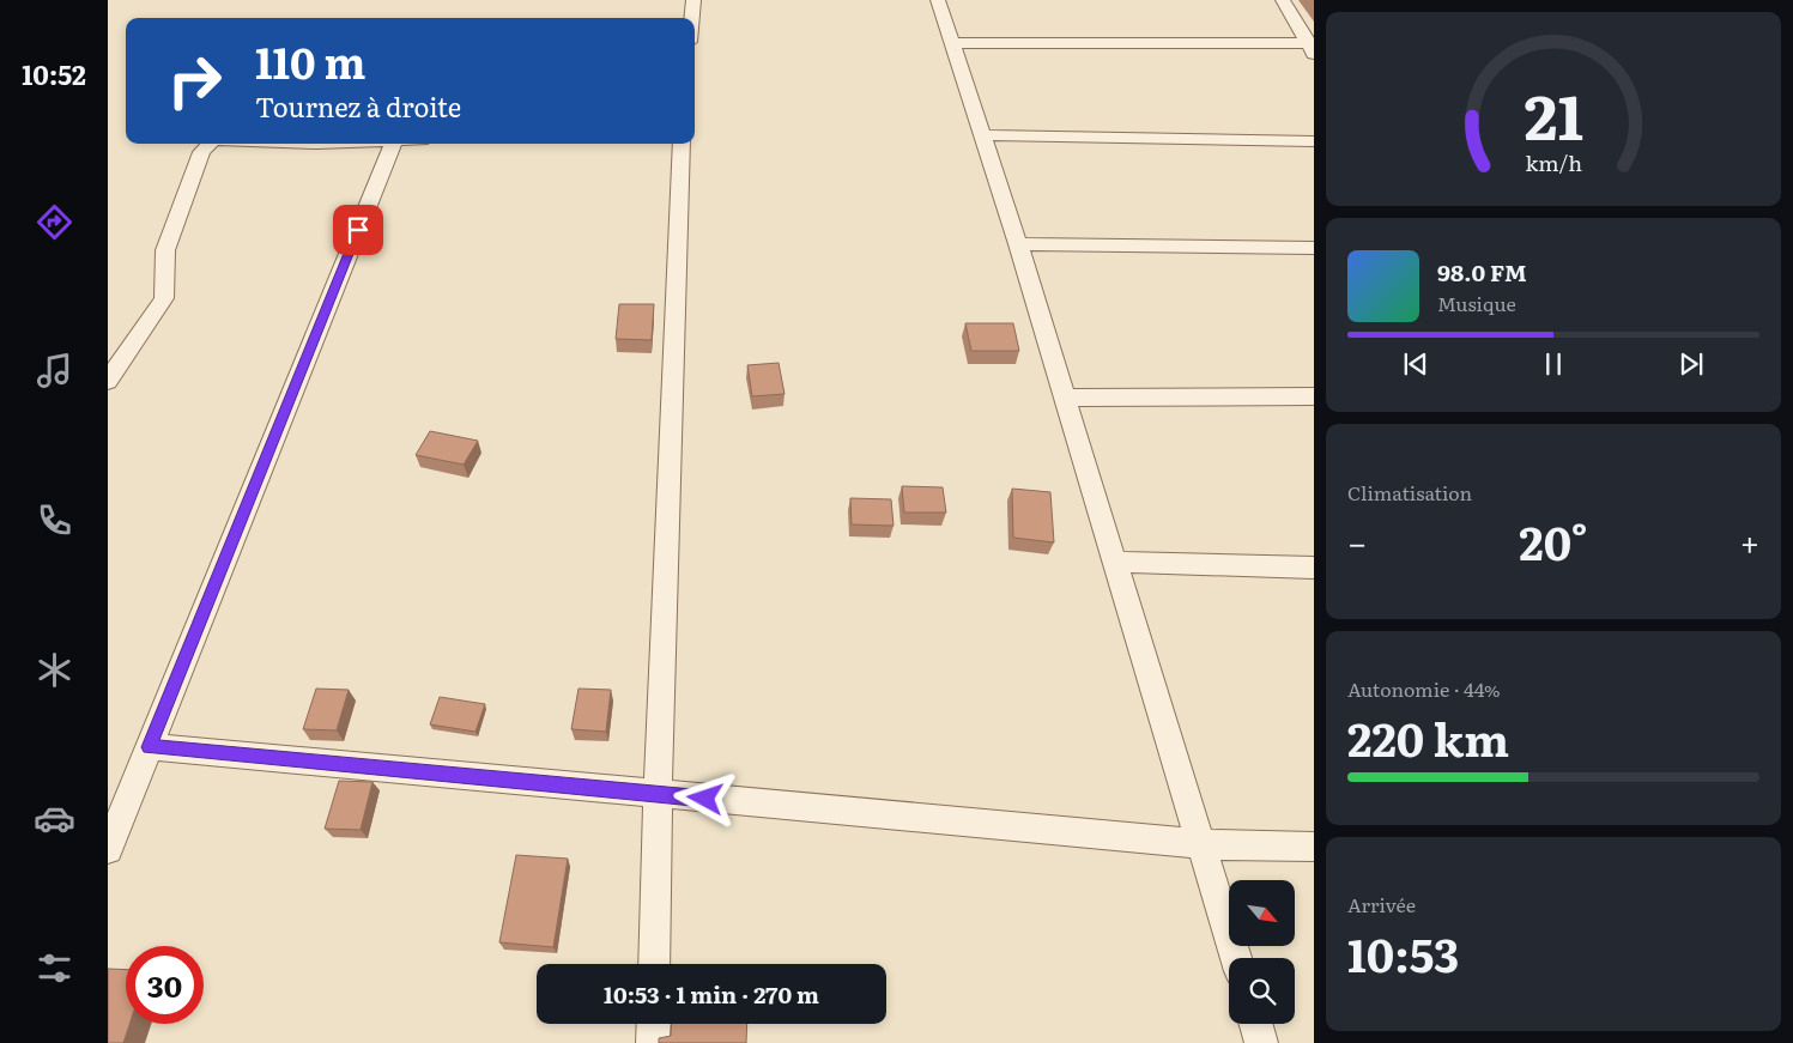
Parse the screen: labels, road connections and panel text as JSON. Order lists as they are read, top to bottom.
{
  "north": "bottom right",
  "page": {
    "tabs": "10:52",
    "turn": ["110 m", "Tournez à droite"],
    "song": ["98.0 FM", "Musique"],
    "tile": [
      "Climatisation",
      ["Autonomie · 44%", "220 km"],
      ["Arrivée", "10:53"]
    ],
    "heat": ["−", "20°", "+"],
    "limit": "30",
    "trip": "10:53 · 1 min · 270 m",
    "gauge": ["21", "km/h"]
  }
}
